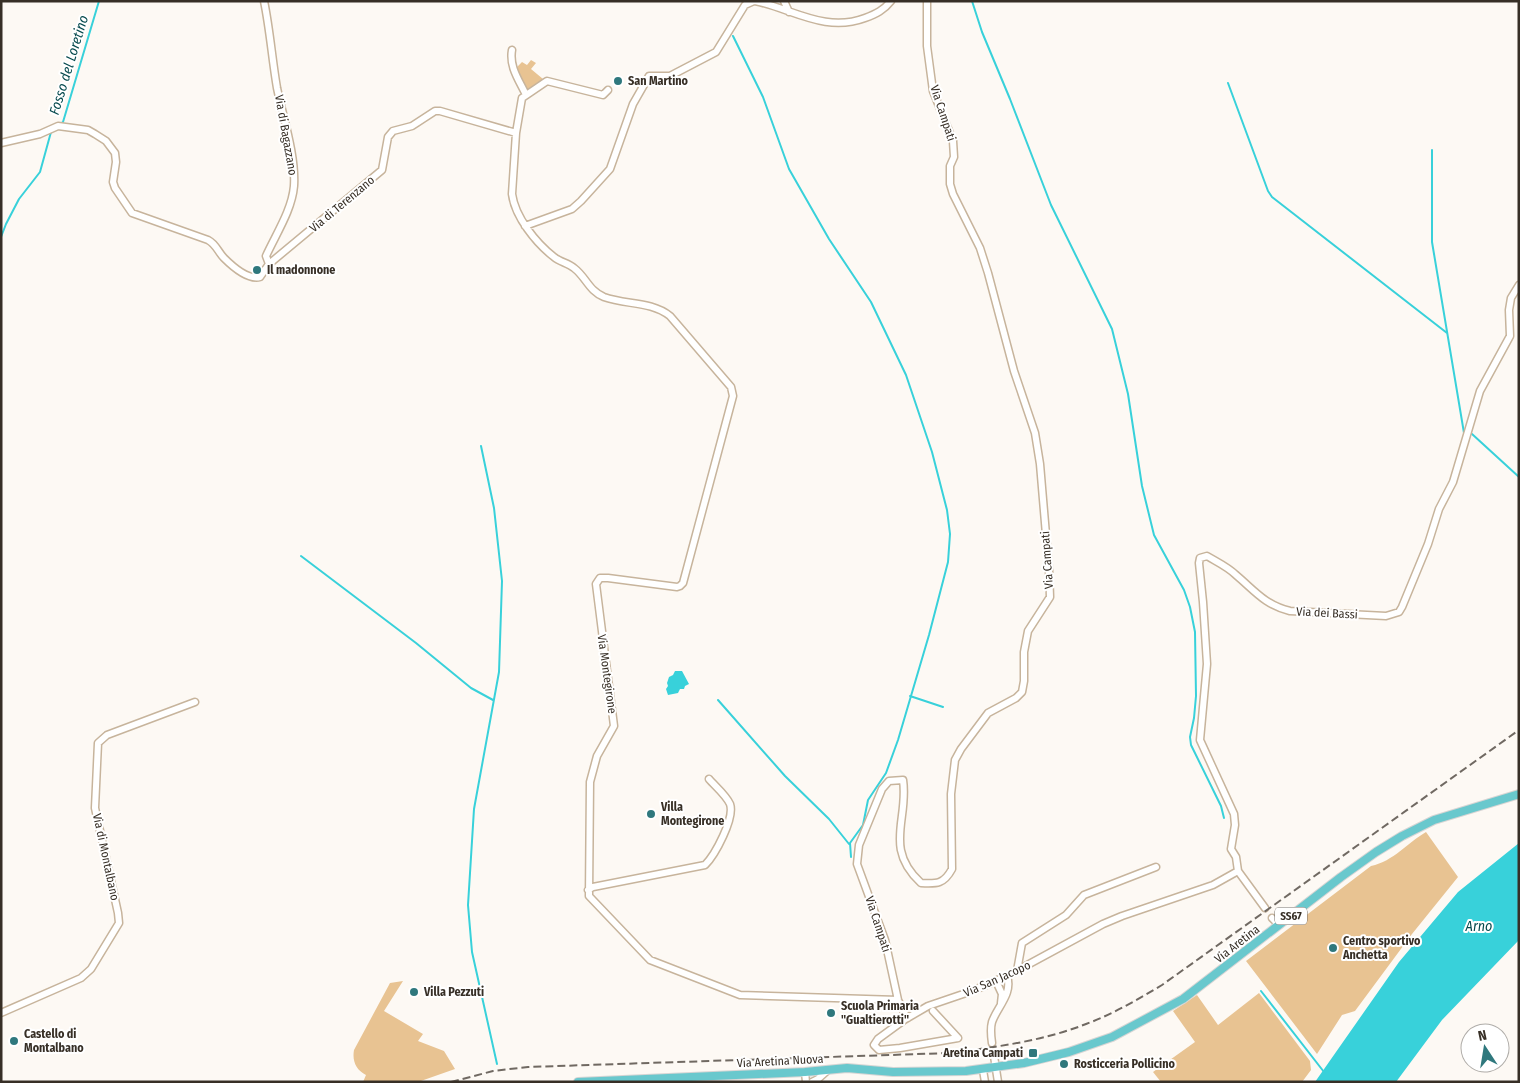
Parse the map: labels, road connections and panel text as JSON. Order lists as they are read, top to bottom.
{
  "streets": {
    "main road": ["SS67", "Via Aretina", "Via Aretina Nuova"],
    "street": [
      "Via Campati",
      "Via di Bagazzano",
      "Via di Terenzano",
      "Via dei Bassi",
      "Via Montegirone",
      "Via di Montalbano",
      "Via San Jacopo"
    ]
  },
  "crossings": [
    ["Via Campati", "Via San Jacopo"],
    ["Via di Bagazzano", "Via di Terenzano"],
    ["Via dei Bassi", "Via San Jacopo"],
    ["Via Aretina", "Via Aretina Nuova"]
  ],
  "water": ["Fosso del Loretino", "Arno"],
  "places": {
    "other": [
      "San Martino",
      "Il madonnone",
      "Villa Montegirone",
      "Centro sportivo Anchetta",
      "Villa Pezzuti",
      "Scuola Primaria \"Gualtierotti\"",
      "Castello di Montalbano",
      "Rosticceria Pollicino"
    ],
    "transit": ["Aretina Campati"]
  },
  "north": "top"
}
